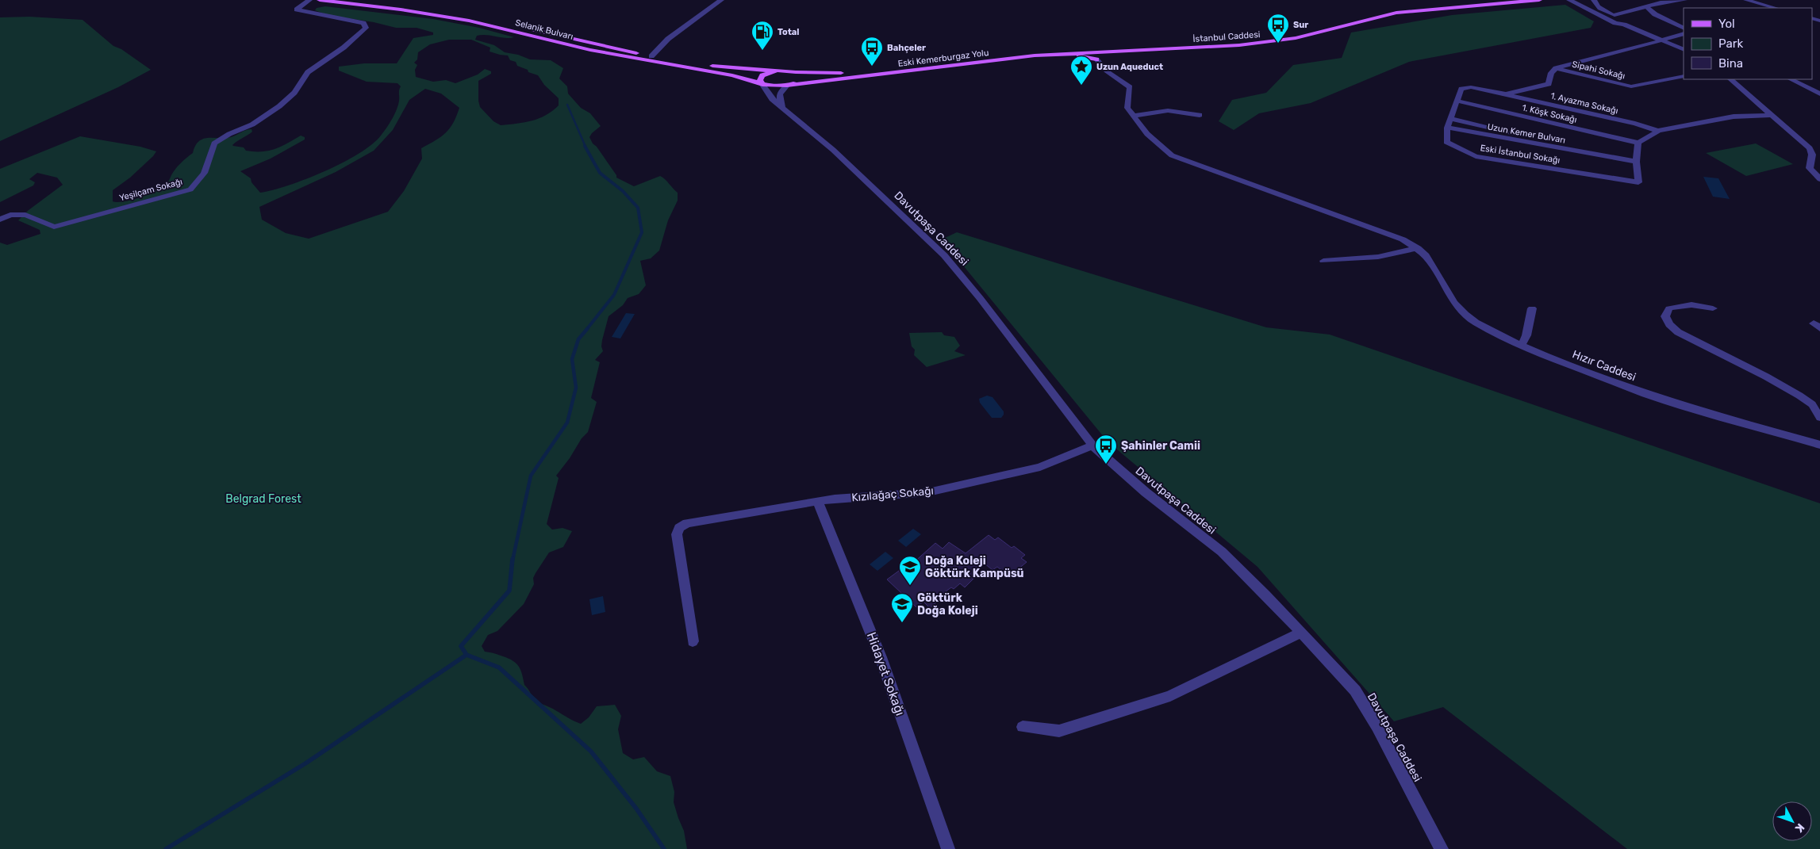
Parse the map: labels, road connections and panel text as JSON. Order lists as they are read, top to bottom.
{
  "streets": {
    "main road": ["Selanik Bulvarı", "İstanbul Caddesi", "Eski Kemerburgaz Yolu"],
    "street": [
      "Sipahi Sokağı",
      "1. Ayazma Sokağı",
      "1. Köşk Sokağı",
      "Uzun Kemer Bulvarı",
      "Eski İstanbul Sokağı",
      "Yeşilçam Sokağı",
      "Davutpaşa Caddesi",
      "Hızır Caddesi",
      "Kızılağaç Sokağı",
      "Hidayet Sokağı"
    ]
  },
  "crossings": [
    ["Selanik Bulvarı", "Eski Kemerburgaz Yolu"],
    ["Selanik Bulvarı", "Davutpaşa Caddesi"],
    ["İstanbul Caddesi", "Eski Kemerburgaz Yolu"],
    ["1. Köşk Sokağı", "Eski İstanbul Sokağı"],
    ["Uzun Kemer Bulvarı", "Eski İstanbul Sokağı"],
    ["Davutpaşa Caddesi", "Kızılağaç Sokağı"],
    ["Kızılağaç Sokağı", "Hidayet Sokağı"]
  ],
  "parks": ["Belgrad Forest"],
  "places": {
    "bus stop": ["Sur", "Bahçeler", "Şahinler Camii"],
    "fuel station": ["Total"],
    "place": ["Uzun Aqueduct"],
    "school or university": ["Doğa Koleji Göktürk Kampüsü", "Göktürk Doğa Koleji"]
  },
  "legend": ["Yol", "Park", "Bina"],
  "north": "bottom right"
}
